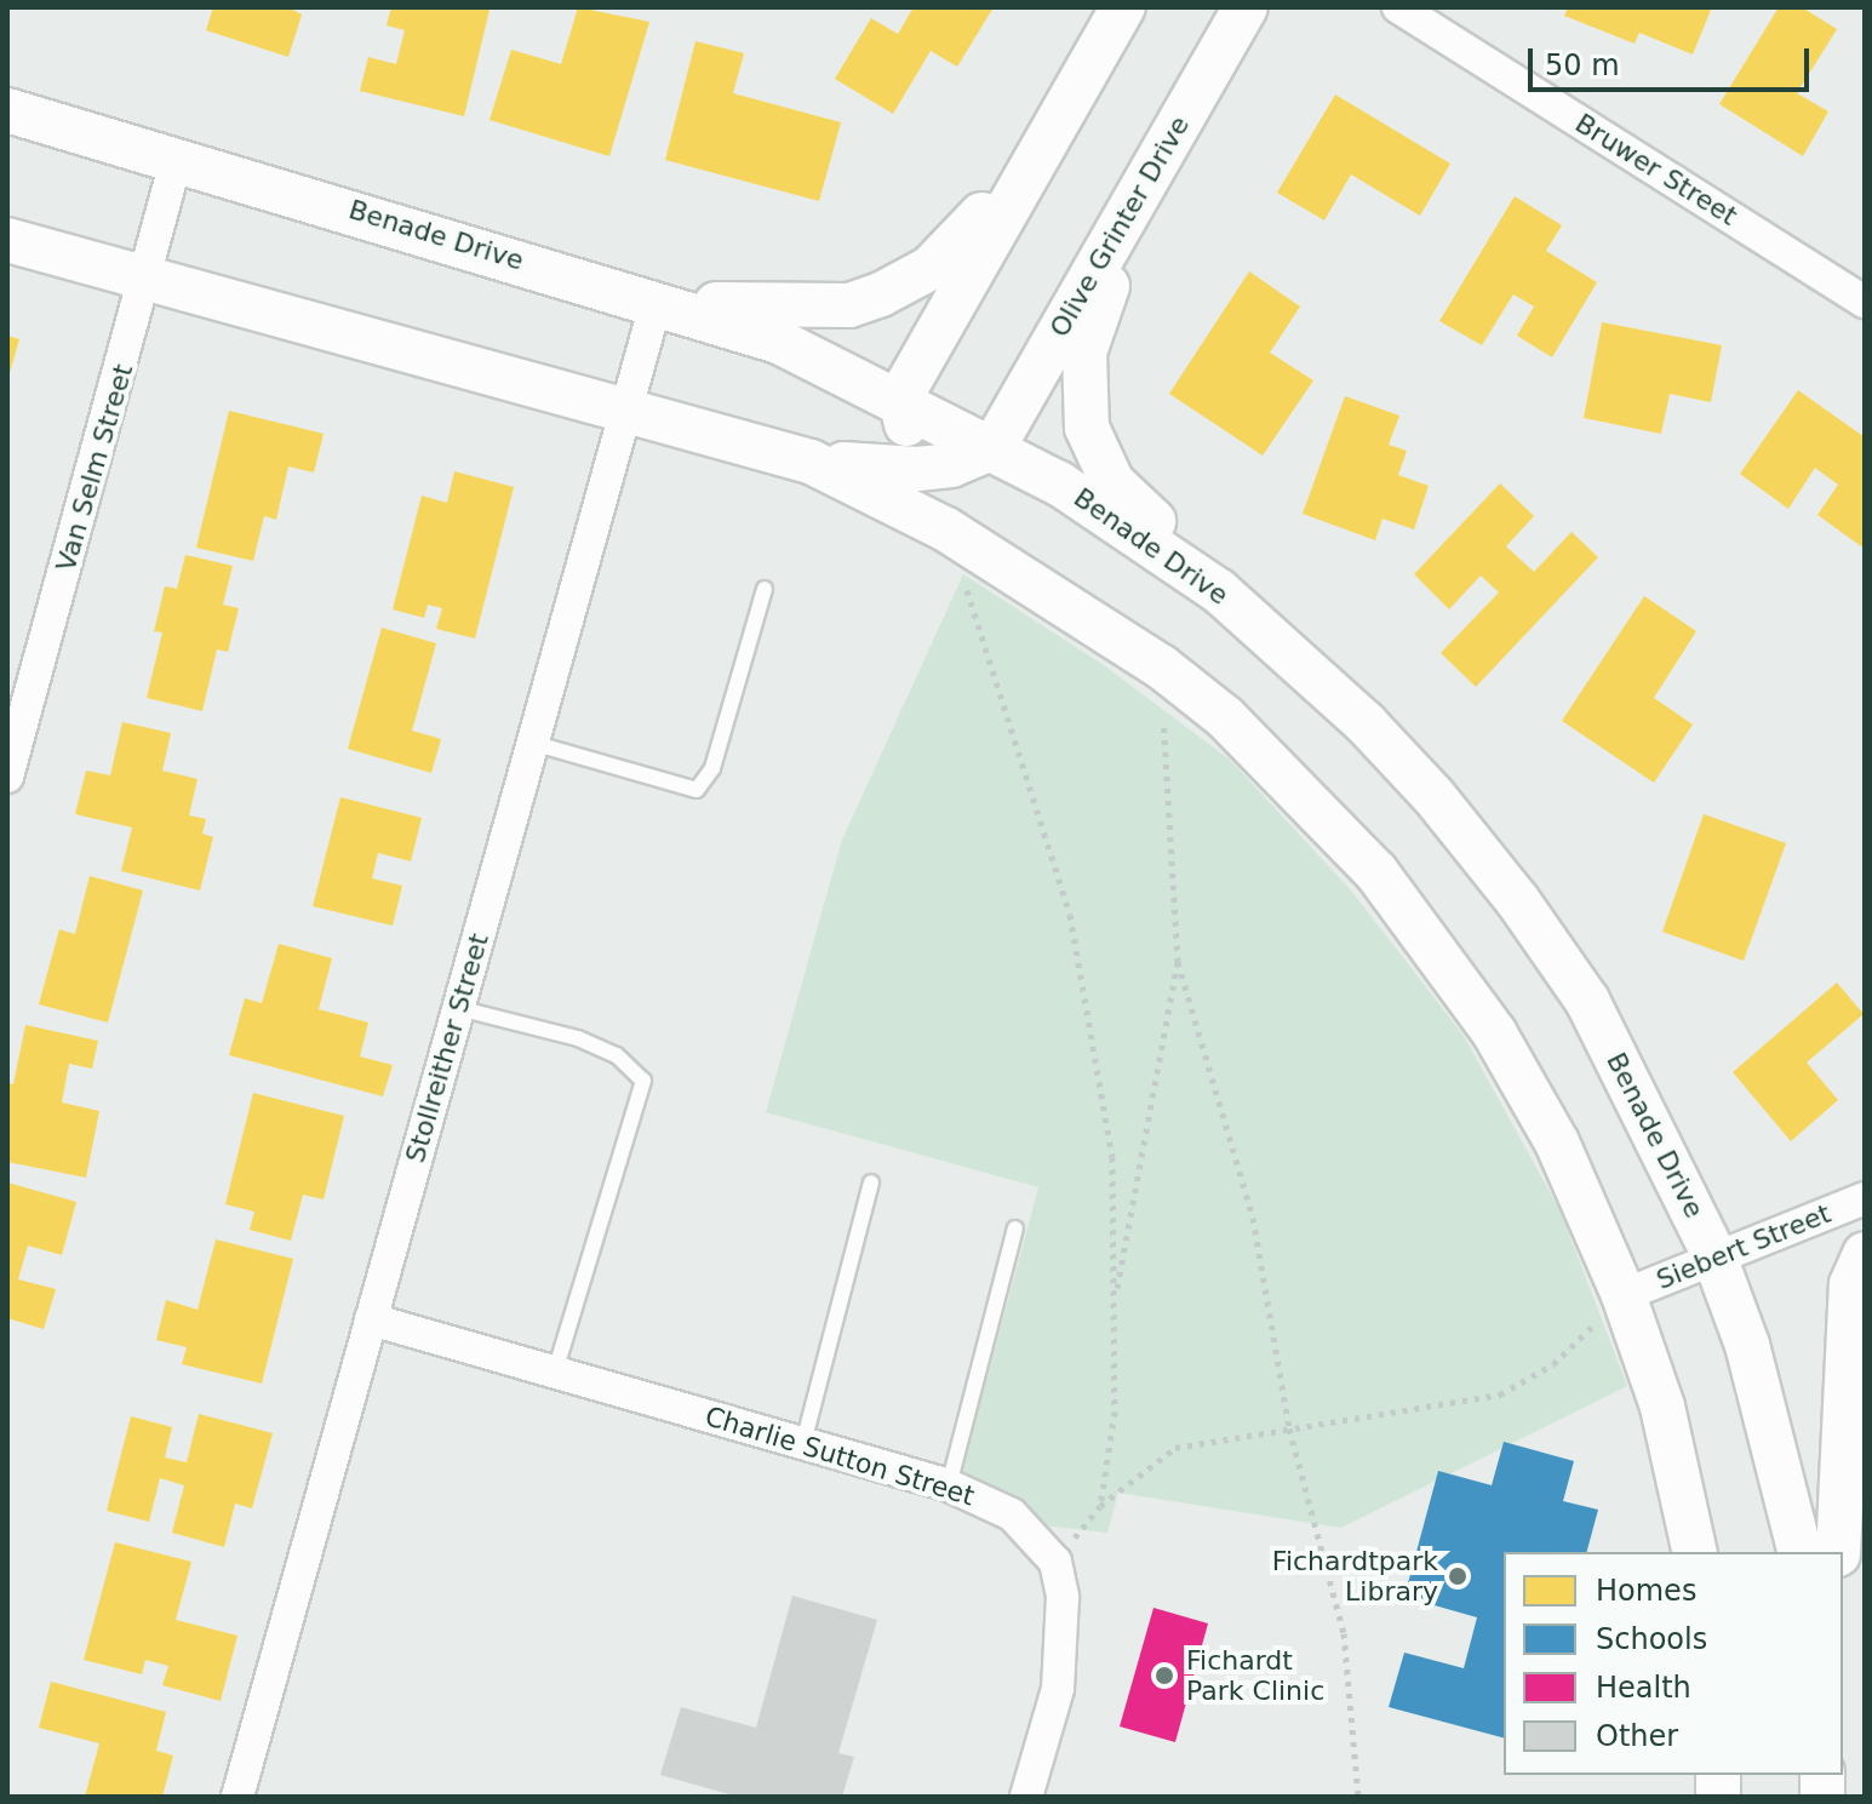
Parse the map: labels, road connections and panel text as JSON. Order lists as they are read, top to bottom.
{
  "streets": {
    "street": [
      "Bruwer Street",
      "Olive Grinter Drive",
      "Benade Drive",
      "Van Selm Street",
      "Stollreither Street",
      "Siebert Street",
      "Charlie Sutton Street"
    ]
  },
  "crossings": [
    ["Olive Grinter Drive", "Benade Drive"],
    ["Benade Drive", "Van Selm Street"],
    ["Benade Drive", "Stollreither Street"],
    ["Benade Drive", "Siebert Street"],
    ["Stollreither Street", "Charlie Sutton Street"]
  ],
  "places": ["Fichardtpark Library", "Fichardt Park Clinic"],
  "legend": [
    "Homes",
    "Schools",
    "Health",
    "Other"
  ],
  "scale_bar": "50 m"
}
